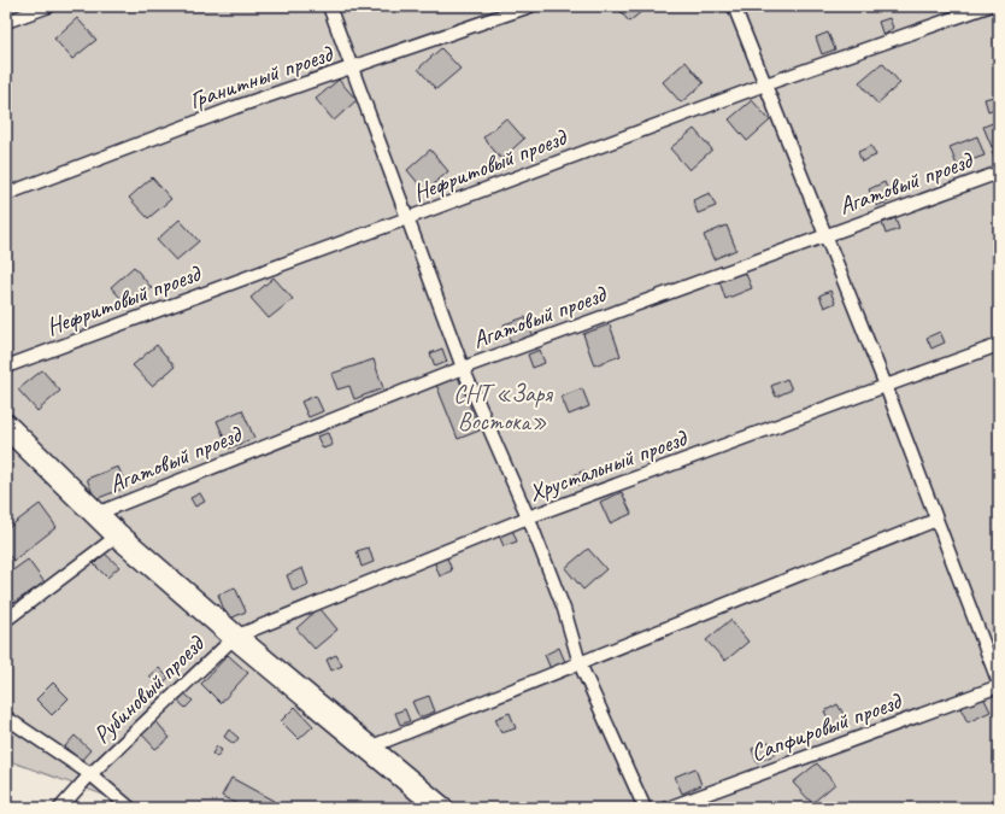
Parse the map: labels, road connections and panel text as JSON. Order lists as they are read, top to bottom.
{
  "streets": {
    "lane": [
      "Гранитный проезд",
      "Нефритовый проезд",
      "Агатовый проезд",
      "Хрустальный проезд",
      "Рубиновый проезд",
      "Сапфировый проезд"
    ]
  },
  "crossings": [
    ["Хрустальный проезд", "Рубиновый проезд"]
  ],
  "parks": ["СНТ «Заря Востока»"]
}
